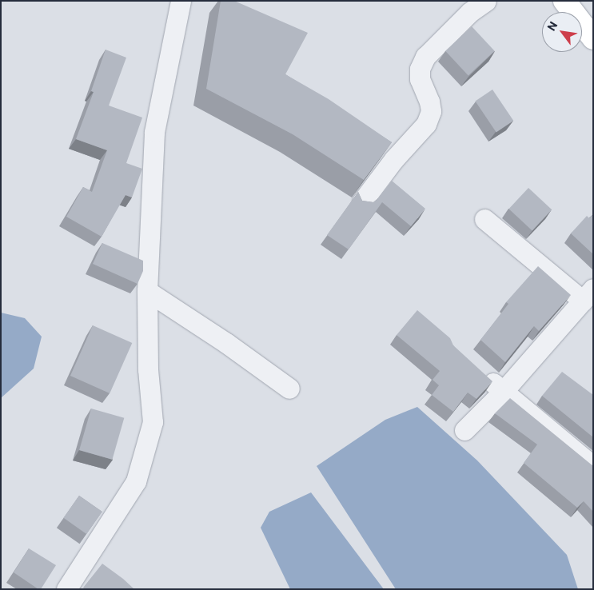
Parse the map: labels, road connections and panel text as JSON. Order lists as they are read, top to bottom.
{
  "north": "top left"
}
